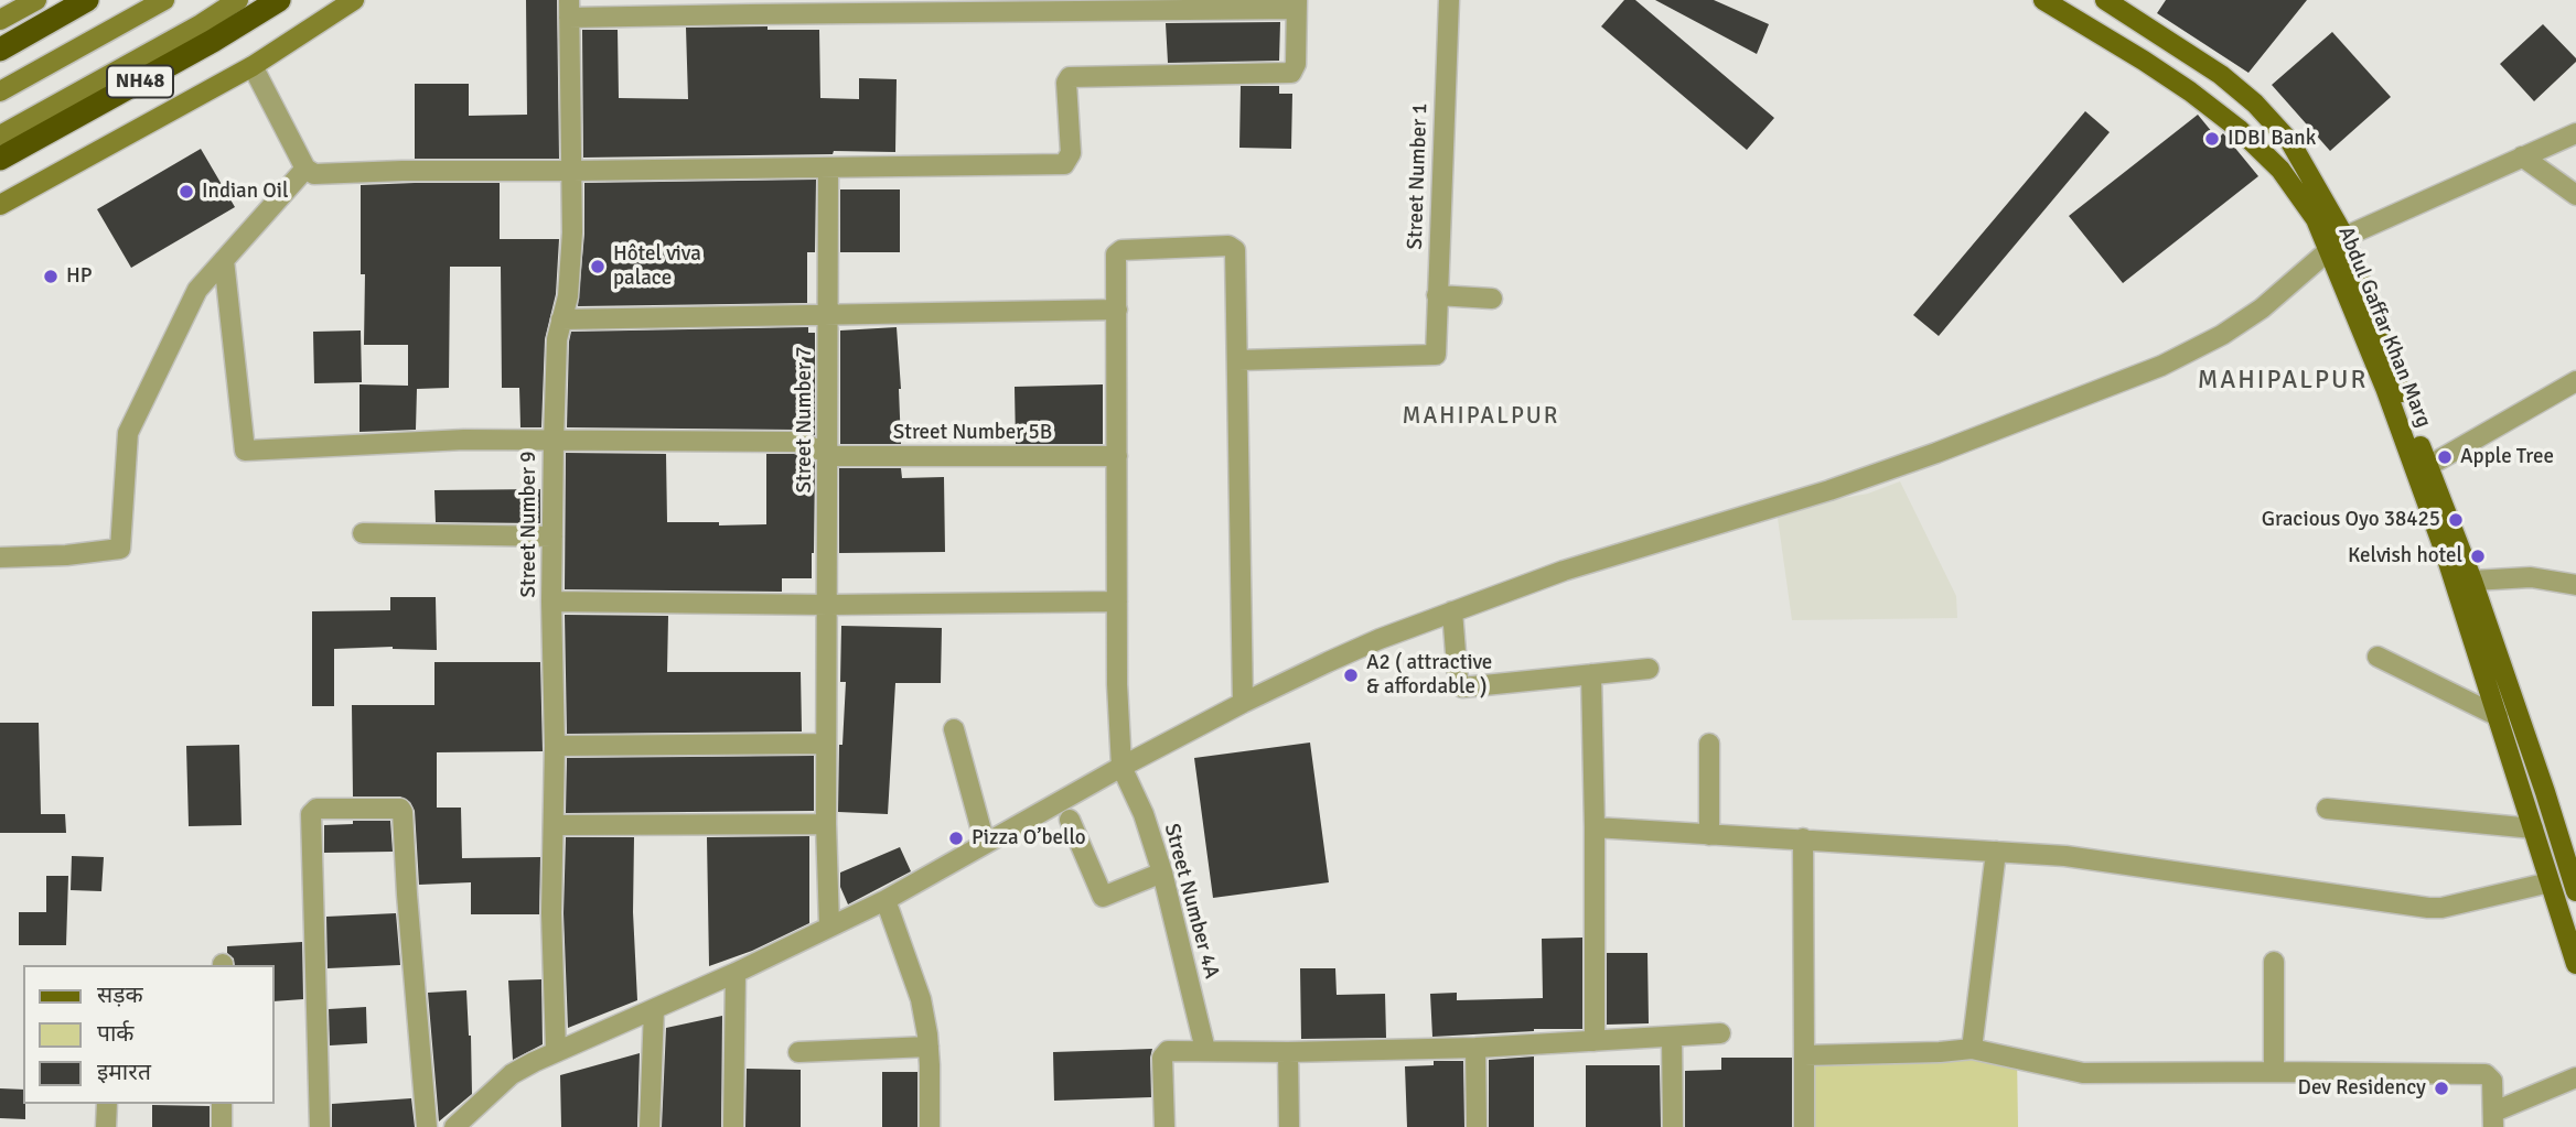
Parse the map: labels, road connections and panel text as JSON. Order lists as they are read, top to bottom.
{
  "streets": {
    "highway": ["NH48"],
    "main road": ["Abdul Gaffar Khan Marg"],
    "street": [
      "Street Number 1",
      "Street Number 7",
      "Street Number 5B",
      "Street Number 9",
      "Street Number 4A"
    ]
  },
  "crossings": [
    ["Street Number 7", "Street Number 5B"]
  ],
  "districts": ["MAHIPALPUR", "MAHIPALPUR"],
  "places": [
    "IDBI Bank",
    "Indian Oil",
    "Hôtel viva palace",
    "HP",
    "Apple Tree",
    "Gracious Oyo 38425",
    "Kelvish hotel",
    "A2 ( attractive & affordable )",
    "Pizza O’bello",
    "Dev Residency"
  ],
  "legend": ["सड़क", "पार्क", "इमारत"]
}
